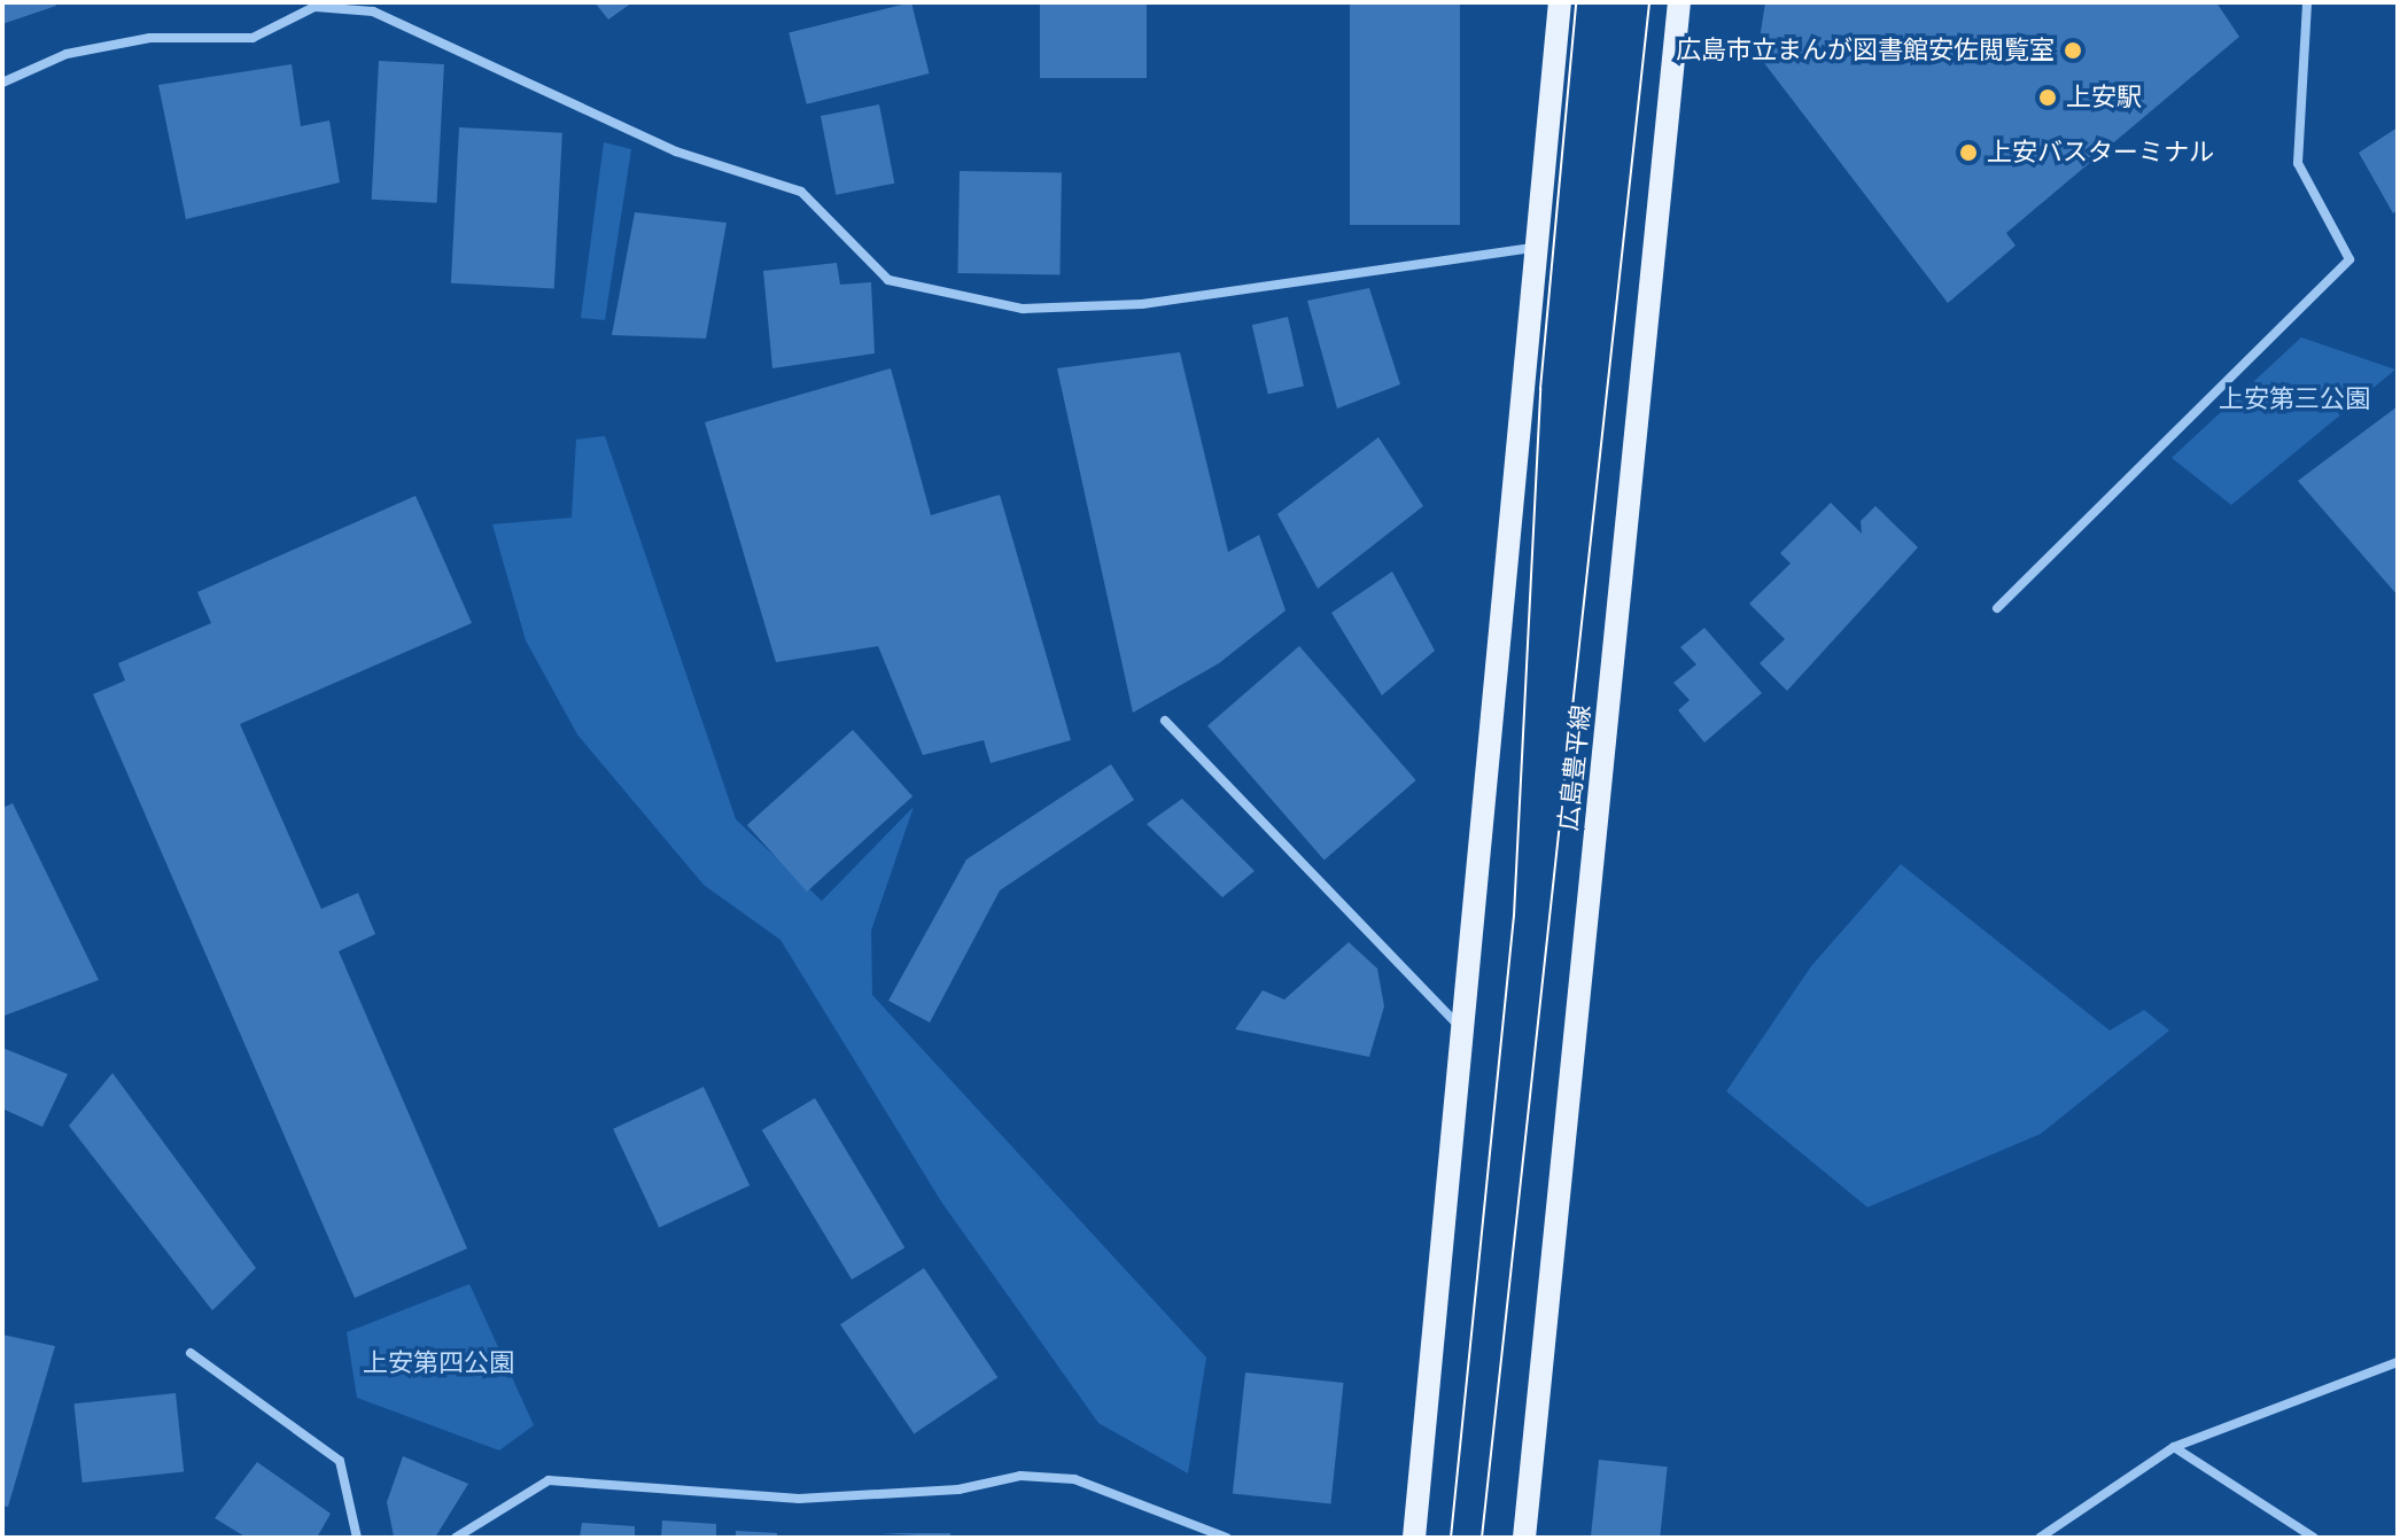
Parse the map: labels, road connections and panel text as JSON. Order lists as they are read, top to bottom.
{
  "streets": {
    "main road": ["広島豊平線"]
  },
  "parks": ["上安第三公園", "上安第四公園"],
  "places": ["広島市立まんが図書館安佐閲覧室", "上安駅", "上安バスターミナル"]
}
